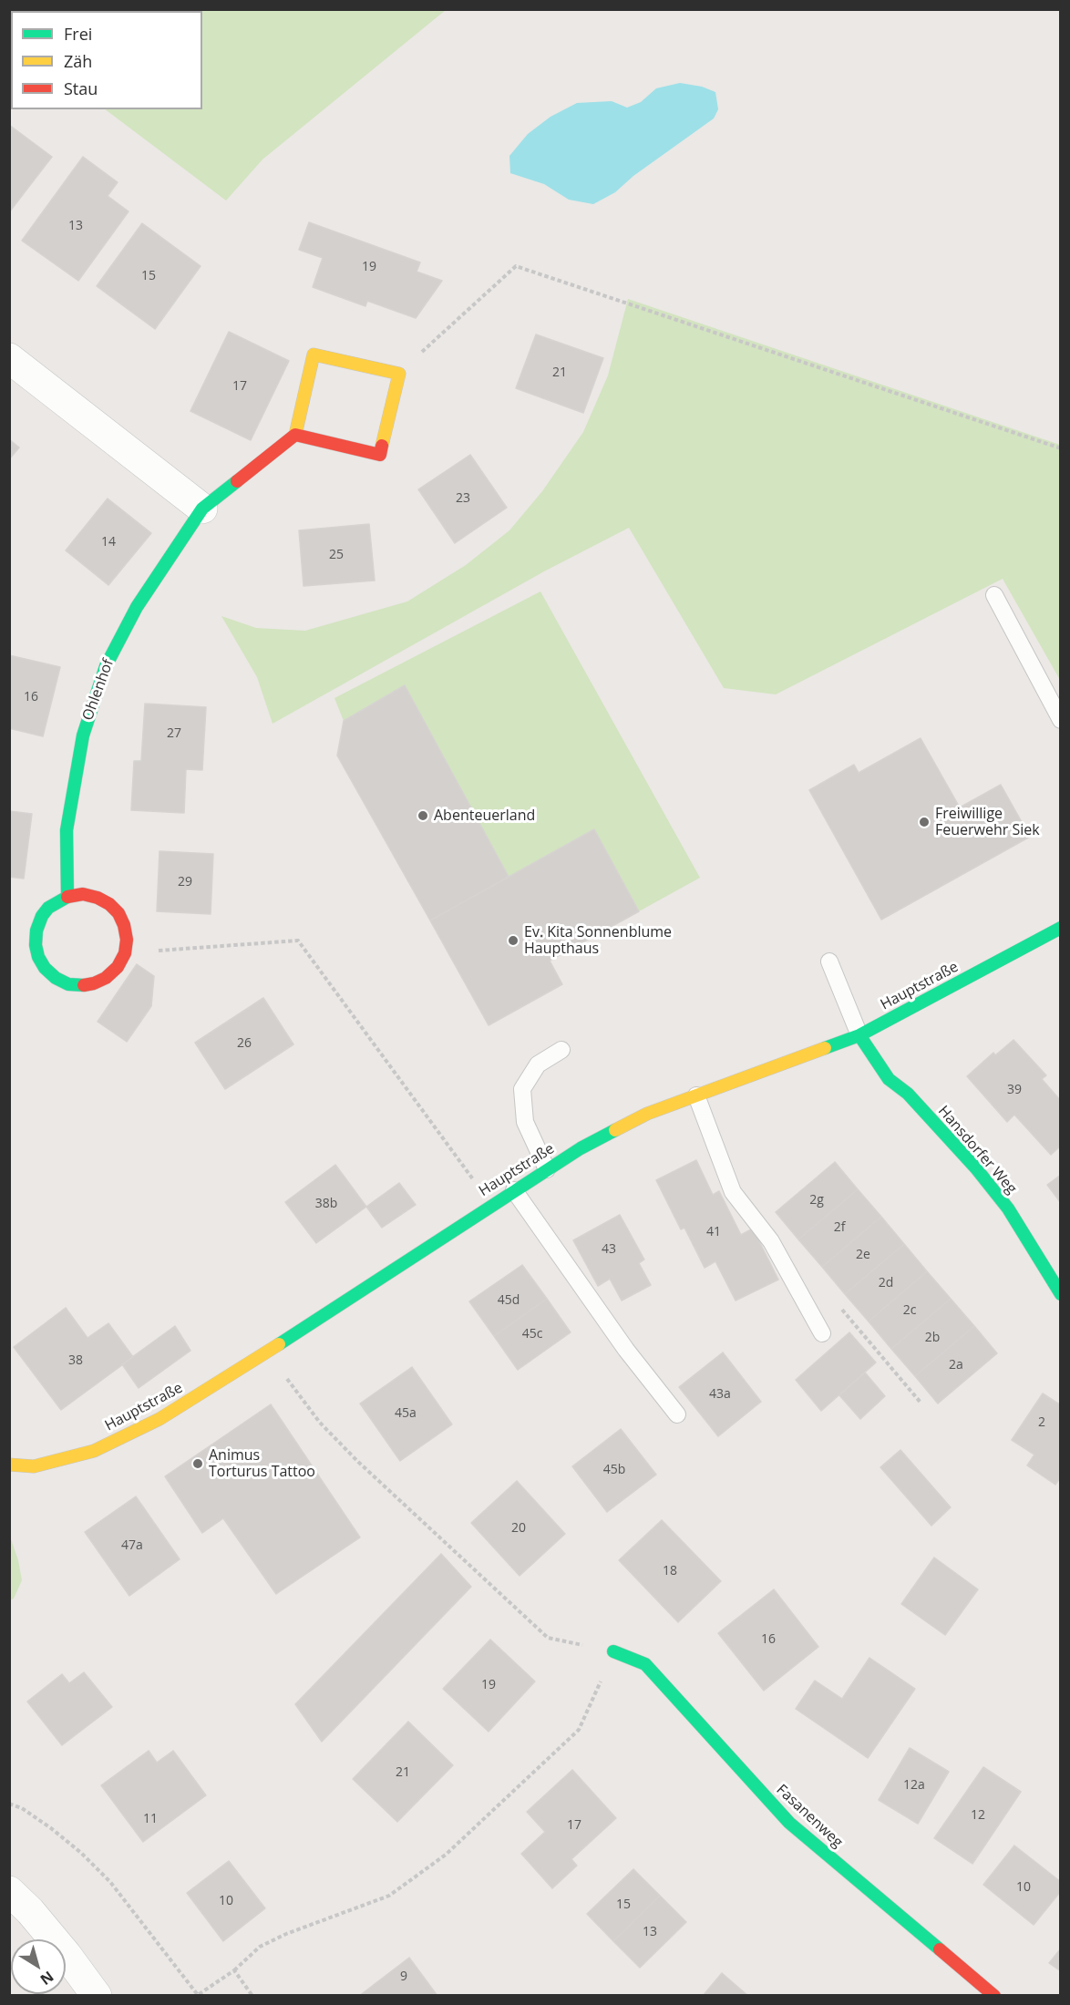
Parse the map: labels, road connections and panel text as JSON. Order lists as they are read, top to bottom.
{
  "streets": {
    "street": [
      "Ohlenhof",
      "Hauptstraße",
      "Hansdorfer Weg",
      "Fasanenweg"
    ]
  },
  "crossings": [
    ["Hauptstraße", "Hansdorfer Weg"]
  ],
  "places": [
    "Abenteuerland",
    "Freiwillige Feuerwehr Siek",
    "Ev. Kita Sonnenblume Haupthaus",
    "Animus Torturus Tattoo"
  ],
  "house_numbers": [
    "13",
    "19",
    "15",
    "21",
    "17",
    "23",
    "14",
    "25",
    "16",
    "27",
    "29",
    "26",
    "39",
    "2g",
    "38b",
    "2f",
    "41",
    "43",
    "2e",
    "2d",
    "45d",
    "2c",
    "45c",
    "2b",
    "38",
    "2a",
    "43a",
    "45a",
    "2",
    "45b",
    "20",
    "47a",
    "18",
    "16",
    "19",
    "21",
    "12a",
    "12",
    "11",
    "17",
    "10",
    "10",
    "15",
    "13",
    "9"
  ],
  "legend": ["Frei", "Zäh", "Stau"],
  "north": "bottom right"
}
